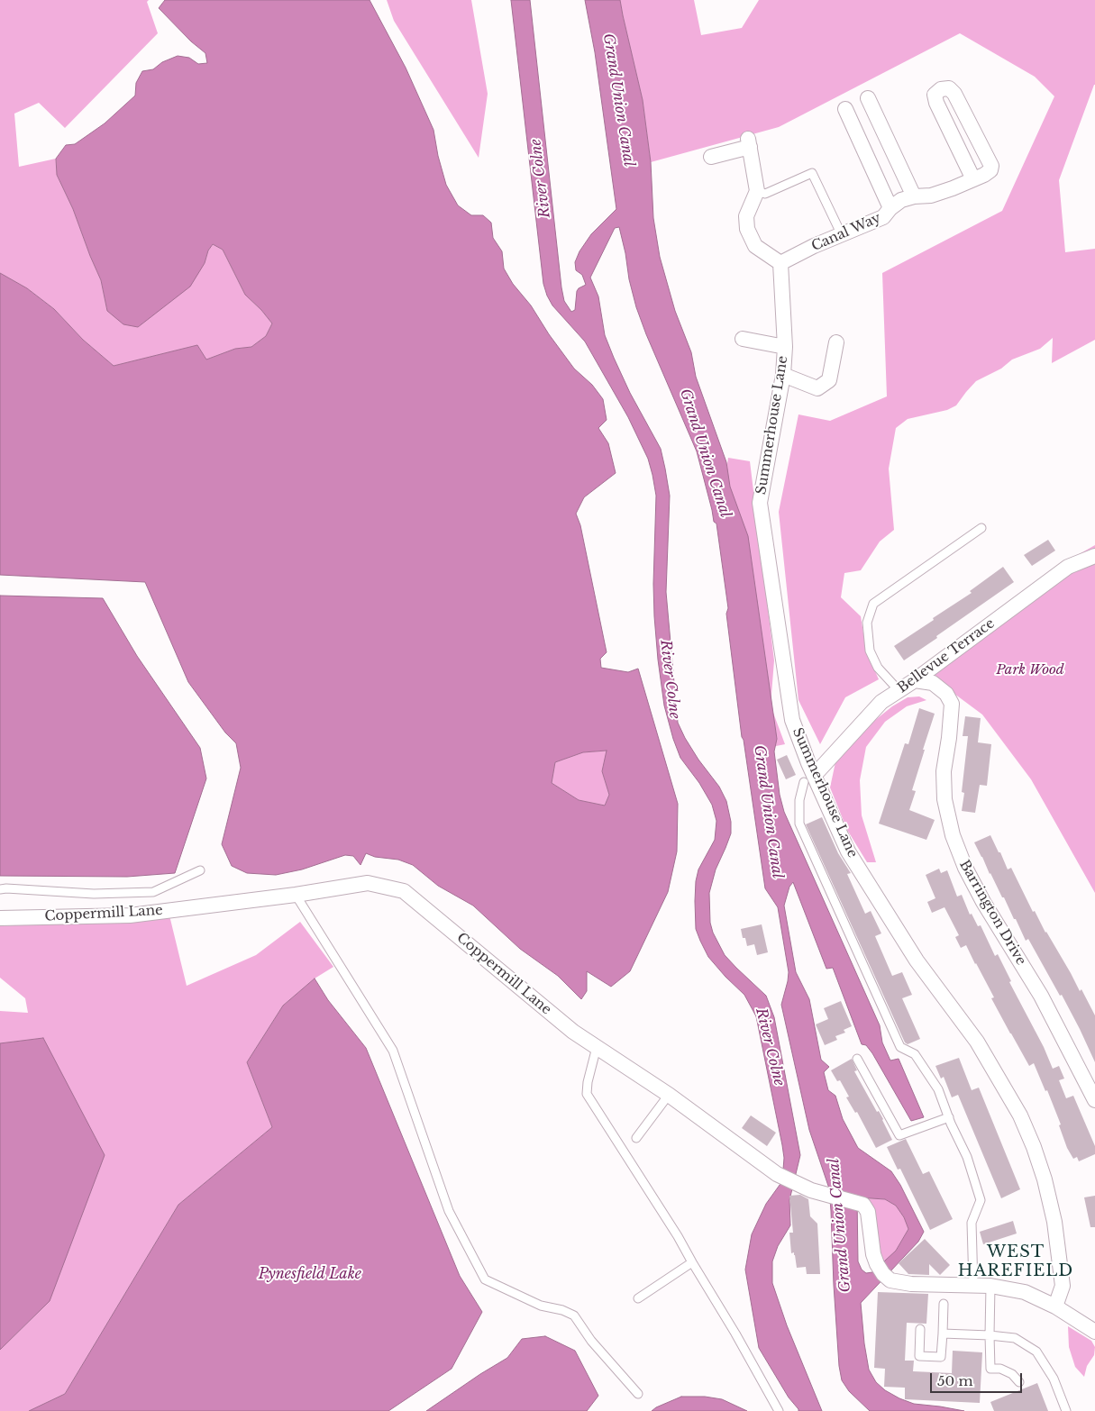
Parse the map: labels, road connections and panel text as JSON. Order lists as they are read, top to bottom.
{
  "streets": {
    "street": [
      "Canal Way",
      "Summerhouse Lane",
      "Bellevue Terrace",
      "Barrington Drive",
      "Coppermill Lane"
    ]
  },
  "crossings": [
    ["Canal Way", "Summerhouse Lane"],
    ["Summerhouse Lane", "Bellevue Terrace"],
    ["Summerhouse Lane", "Coppermill Lane"],
    ["Bellevue Terrace", "Barrington Drive"]
  ],
  "districts": ["WEST HAREFIELD"],
  "water": ["Grand Union Canal", "River Colne", "Pynesfield Lake"],
  "parks": ["Park Wood"],
  "scale_bar": "50 m"
}
